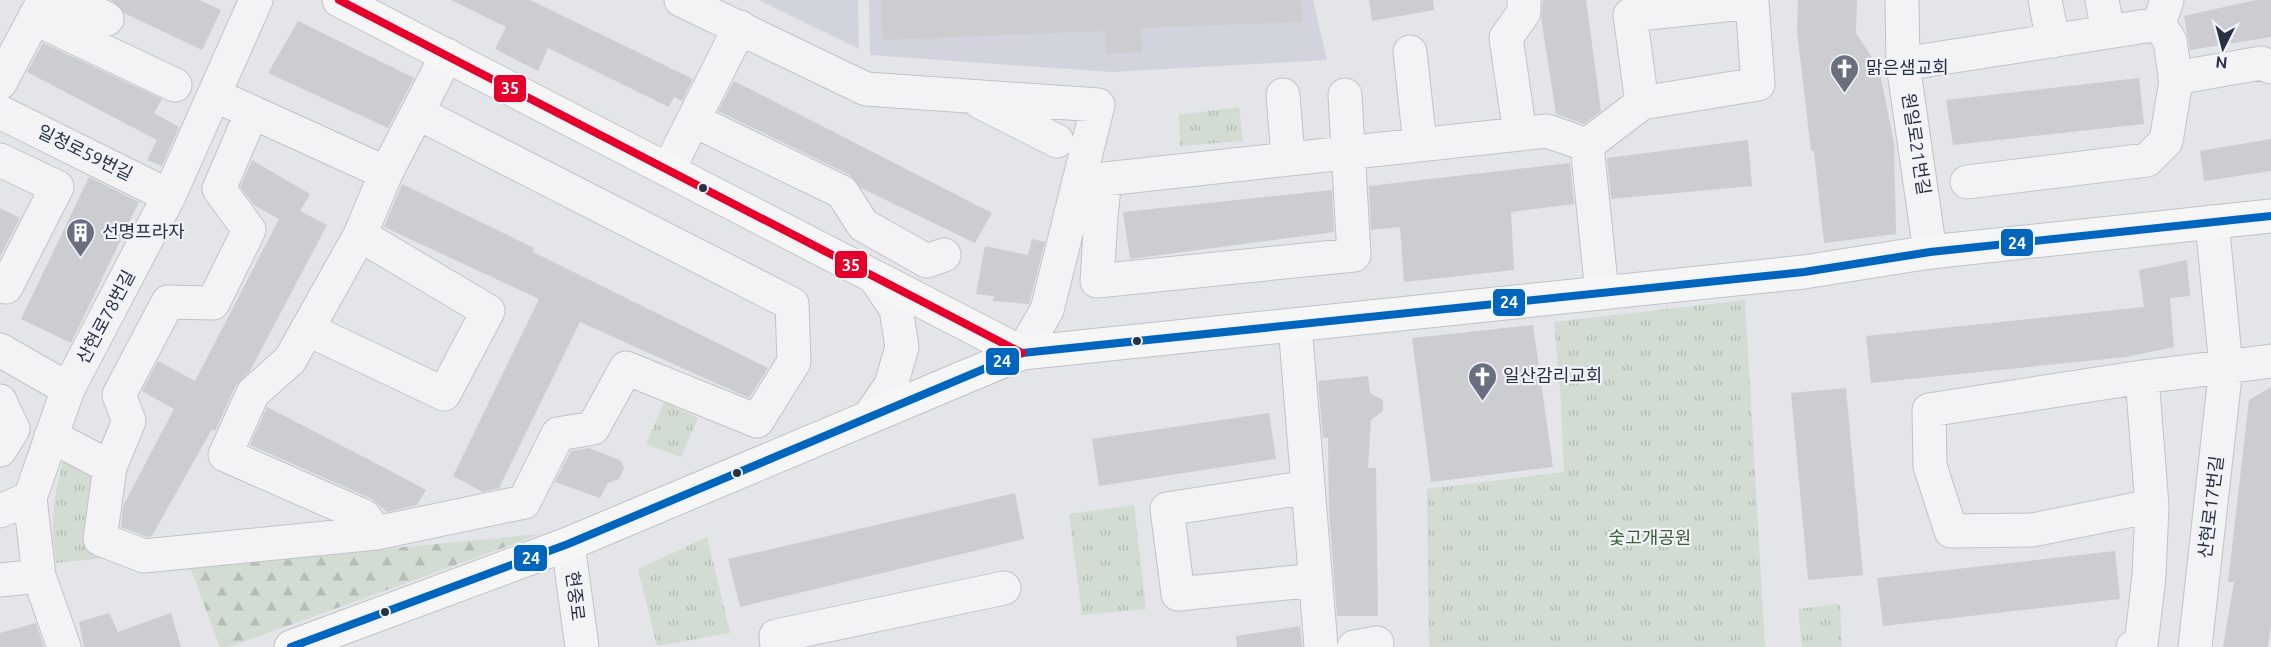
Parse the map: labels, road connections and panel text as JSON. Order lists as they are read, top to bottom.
{
  "streets": {
    "street": [
      "원일로21번길",
      "일청로59번길",
      "산현로78번길",
      "산현로17번길",
      "현중로"
    ]
  },
  "crossings": [
    ["일청로59번길", "산현로78번길"]
  ],
  "parks": ["숯고개공원"],
  "places": {
    "church": ["맑은샘교회", "일산감리교회"],
    "building": ["선명프라자"]
  },
  "lines": ["transit line 35", "transit line 24"],
  "north": "bottom"
}
